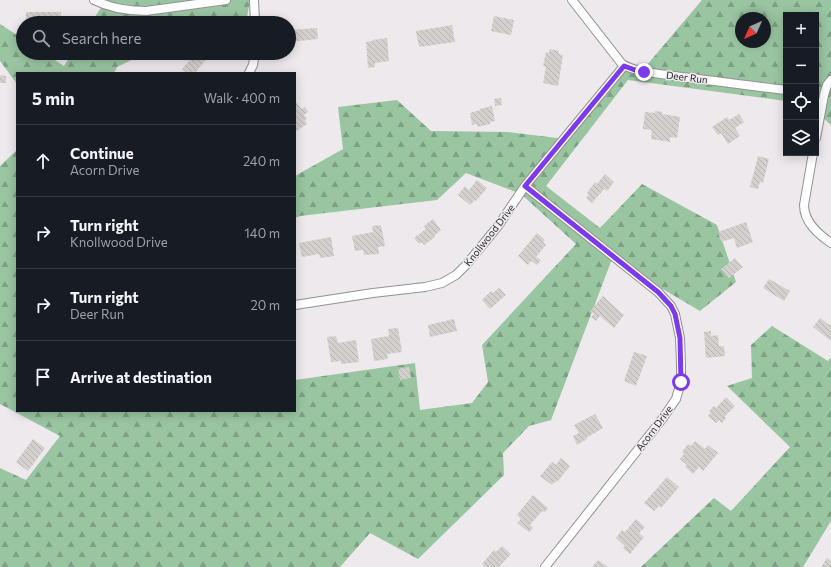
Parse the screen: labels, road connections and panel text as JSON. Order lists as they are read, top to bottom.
{
  "streets": {
    "street": ["Deer Run", "Knollwood Drive", "Acorn Drive"]
  },
  "crossings": [
    ["Deer Run", "Knollwood Drive"],
    ["Knollwood Drive", "Acorn Drive"]
  ],
  "north": "bottom left",
  "page": {
    "map_buttons": ["+", "−"],
    "search": "Search here",
    "heading": ["5 min", "Walk · 400 m"],
    "list": [
      ["Continue", "Acorn Drive", "240 m"],
      ["Turn right", "Knollwood Drive", "140 m"],
      ["Turn right", "Deer Run", "20 m"],
      "Arrive at destination"
    ]
  }
}
